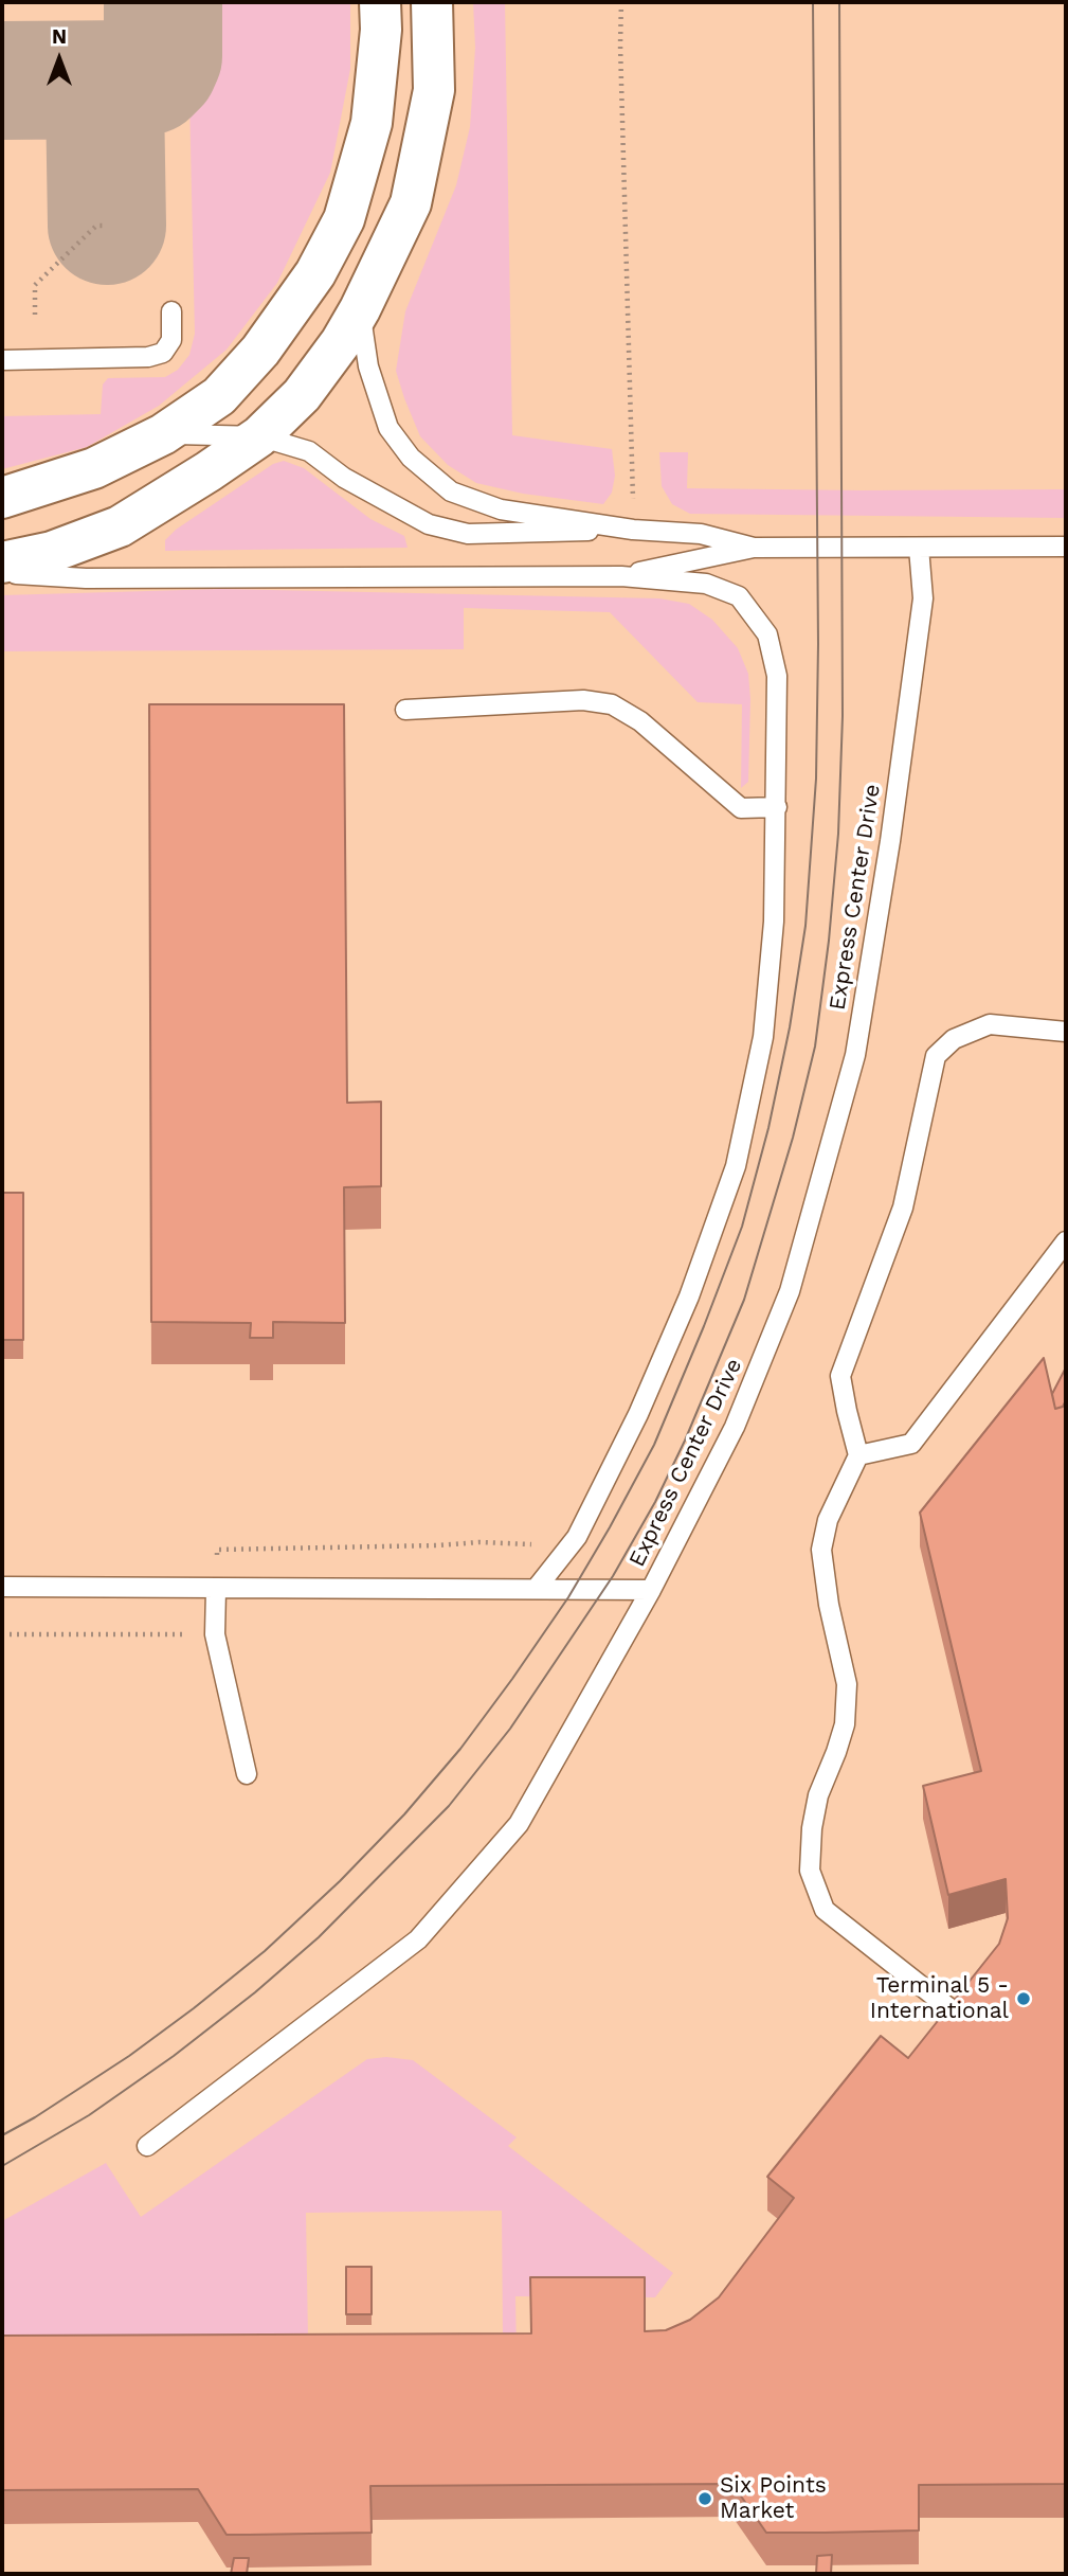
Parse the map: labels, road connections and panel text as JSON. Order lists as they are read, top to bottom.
{
  "streets": {
    "lane": ["Express Center Drive"]
  },
  "places": ["Terminal 5 - International", "Six Points Market"],
  "north": "top"
}
